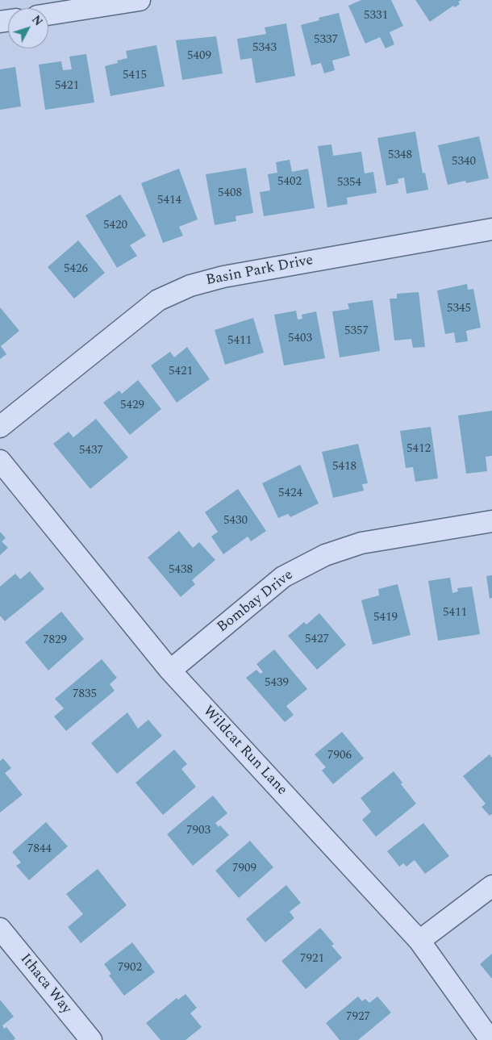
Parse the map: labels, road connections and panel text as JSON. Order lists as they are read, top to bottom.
{
  "streets": {
    "street": [
      "Basin Park Drive",
      "Bombay Drive",
      "Wildcat Run Lane",
      "Ithaca Way"
    ]
  },
  "crossings": [
    ["Bombay Drive", "Wildcat Run Lane"]
  ],
  "house_numbers": [
    "5331",
    "5337",
    "5343",
    "5409",
    "5415",
    "5421",
    "5348",
    "5340",
    "5402",
    "5354",
    "5408",
    "5414",
    "5420",
    "5426",
    "5345",
    "5357",
    "5403",
    "5411",
    "5421",
    "5429",
    "5412",
    "5437",
    "5418",
    "5424",
    "5430",
    "5438",
    "5411",
    "5419",
    "5427",
    "7829",
    "5439",
    "7835",
    "7906",
    "7903",
    "7844",
    "7909",
    "7921",
    "7902",
    "7927"
  ],
  "north": "top right"
}
